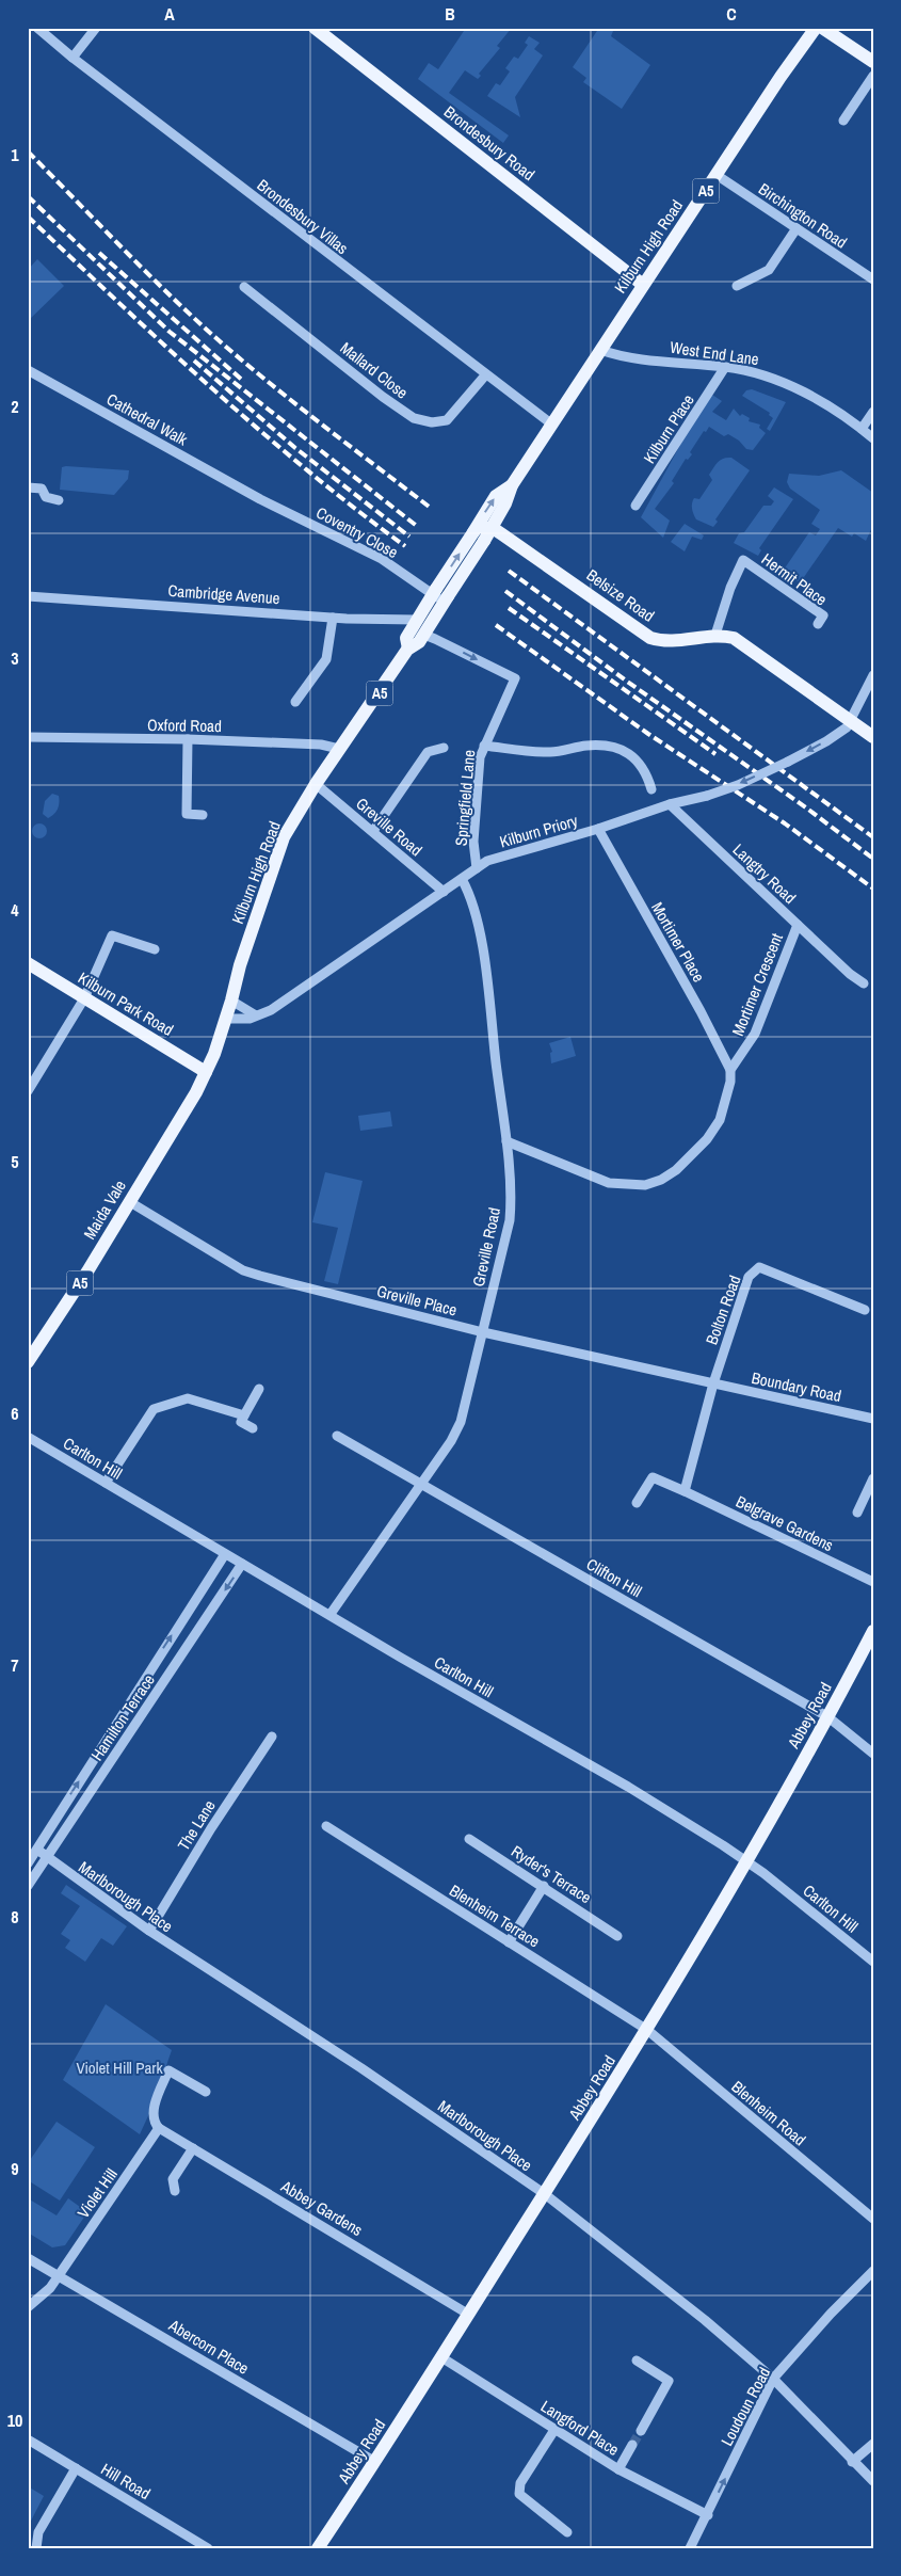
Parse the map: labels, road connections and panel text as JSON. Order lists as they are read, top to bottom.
{
  "streets": {
    "main road": [
      "Brondesbury Road",
      "A5",
      "Kilburn High Road",
      "Belsize Road",
      "Kilburn Park Road",
      "Maida Vale",
      "Abbey Road"
    ],
    "street": [
      "Birchington Road",
      "Brondesbury Villas",
      "West End Lane",
      "Mallard Close",
      "Cathedral Walk",
      "Kilburn Place",
      "Coventry Close",
      "Hermit Place",
      "Cambridge Avenue",
      "Oxford Road",
      "Springfield Lane",
      "Greville Road",
      "Kilburn Priory",
      "Langtry Road",
      "Mortimer Place",
      "Mortimer Crescent",
      "Greville Place",
      "Bolton Road",
      "Boundary Road",
      "Carlton Hill",
      "Belgrave Gardens",
      "Clifton Hill",
      "Hamilton Terrace",
      "The Lane",
      "Ryder's Terrace",
      "Marlborough Place",
      "Blenheim Terrace",
      "Blenheim Road",
      "Violet Hill",
      "Abbey Gardens",
      "Abercorn Place",
      "Loudoun Road",
      "Langford Place",
      "Hill Road"
    ]
  },
  "crossings": [
    ["Brondesbury Road", "Kilburn High Road"],
    ["Birchington Road", "Kilburn High Road"],
    ["Brondesbury Villas", "Kilburn High Road"],
    ["Brondesbury Villas", "Mallard Close"],
    ["Kilburn High Road", "West End Lane"],
    ["Kilburn High Road", "Coventry Close"],
    ["Kilburn High Road", "Cambridge Avenue"],
    ["Kilburn High Road", "Belsize Road"],
    ["Kilburn High Road", "Oxford Road"],
    ["Kilburn High Road", "Springfield Lane"],
    ["Kilburn High Road", "Greville Road"],
    ["Kilburn High Road", "Kilburn Priory"],
    ["Kilburn High Road", "Kilburn Park Road"],
    ["Kilburn High Road", "Maida Vale"],
    ["West End Lane", "Kilburn Place"],
    ["Cathedral Walk", "Coventry Close"],
    ["Hermit Place", "Belsize Road"],
    ["Belsize Road", "Kilburn Priory"],
    ["Springfield Lane", "Kilburn Priory"],
    ["Greville Road", "Kilburn Priory"],
    ["Greville Road", "Mortimer Crescent"],
    ["Greville Road", "Greville Place"],
    ["Greville Road", "Carlton Hill"],
    ["Greville Road", "Clifton Hill"],
    ["Kilburn Priory", "Langtry Road"],
    ["Kilburn Priory", "Mortimer Place"],
    ["Langtry Road", "Mortimer Crescent"],
    ["Mortimer Place", "Mortimer Crescent"],
    ["Kilburn Park Road", "Maida Vale"],
    ["Maida Vale", "Greville Place"],
    ["Greville Place", "Bolton Road"],
    ["Greville Place", "Boundary Road"],
    ["Bolton Road", "Boundary Road"],
    ["Carlton Hill", "Abbey Road"],
    ["Carlton Hill", "Hamilton Terrace"],
    ["Clifton Hill", "Abbey Road"],
    ["Abbey Road", "Marlborough Place"],
    ["Abbey Road", "Blenheim Terrace"],
    ["Abbey Road", "Blenheim Road"],
    ["Abbey Road", "Abbey Gardens"],
    ["Abbey Road", "Abercorn Place"],
    ["Abbey Road", "Langford Place"],
    ["Hamilton Terrace", "Marlborough Place"],
    ["The Lane", "Marlborough Place"],
    ["Marlborough Place", "Loudoun Road"],
    ["Blenheim Terrace", "Blenheim Road"],
    ["Violet Hill", "Abbey Gardens"],
    ["Violet Hill", "Abercorn Place"],
    ["Loudoun Road", "Langford Place"]
  ],
  "one_way": ["Loudoun Road"],
  "parks": ["Violet Hill Park"],
  "grid": {
    "columns": ["A", "B", "C"],
    "rows": [
      "1",
      "2",
      "3",
      "4",
      "5",
      "6",
      "7",
      "8",
      "9",
      "10"
    ]
  }
}
